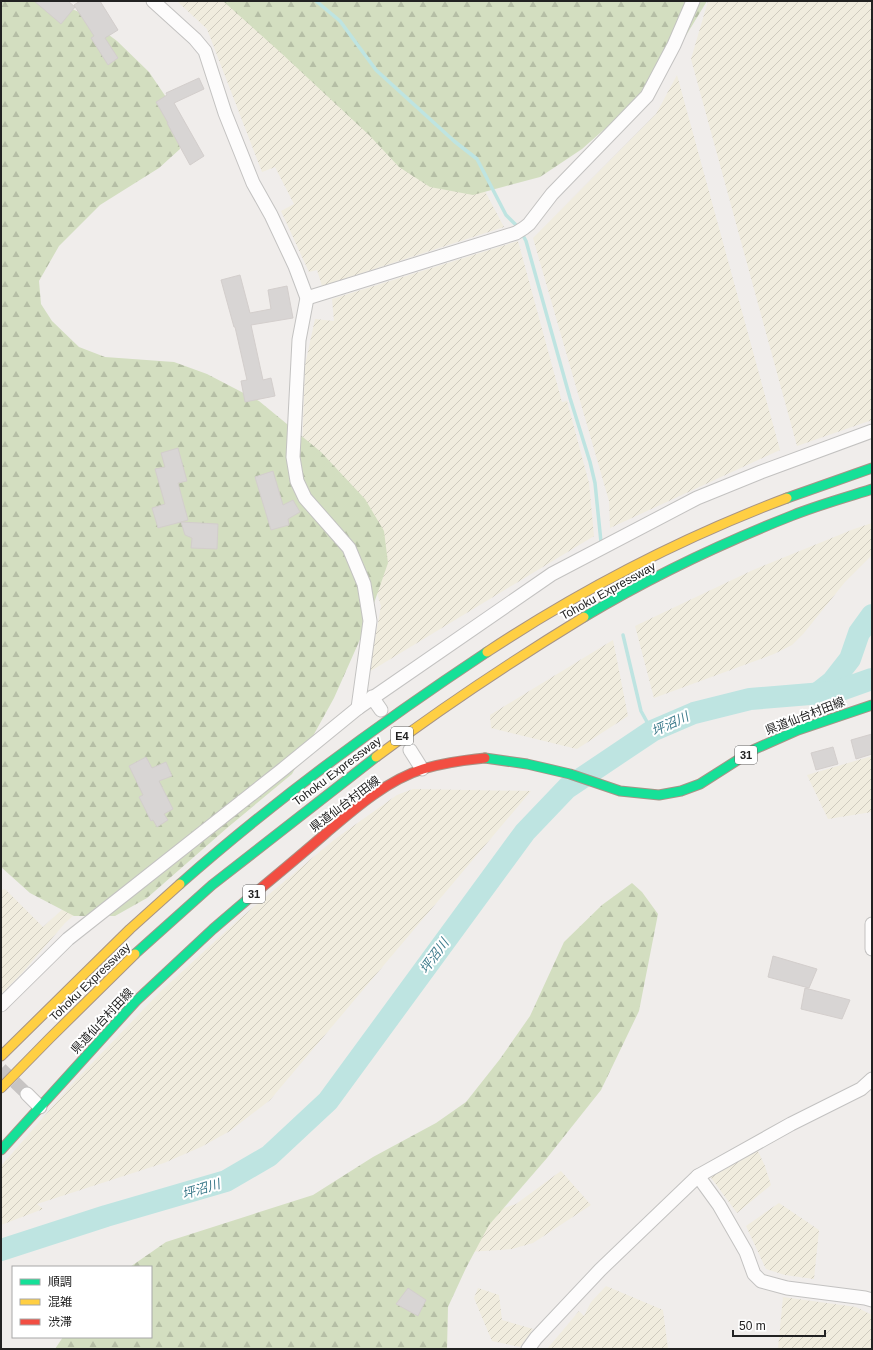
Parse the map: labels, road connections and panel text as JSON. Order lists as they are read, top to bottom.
{
  "streets": {
    "main road": [
      "Tohoku Expressway",
      "県道仙台村田線",
      "E4",
      "31"
    ]
  },
  "water": ["坪沼川"],
  "legend": ["順調", "混雑", "渋滞"],
  "scale_bar": "50 m"
}
